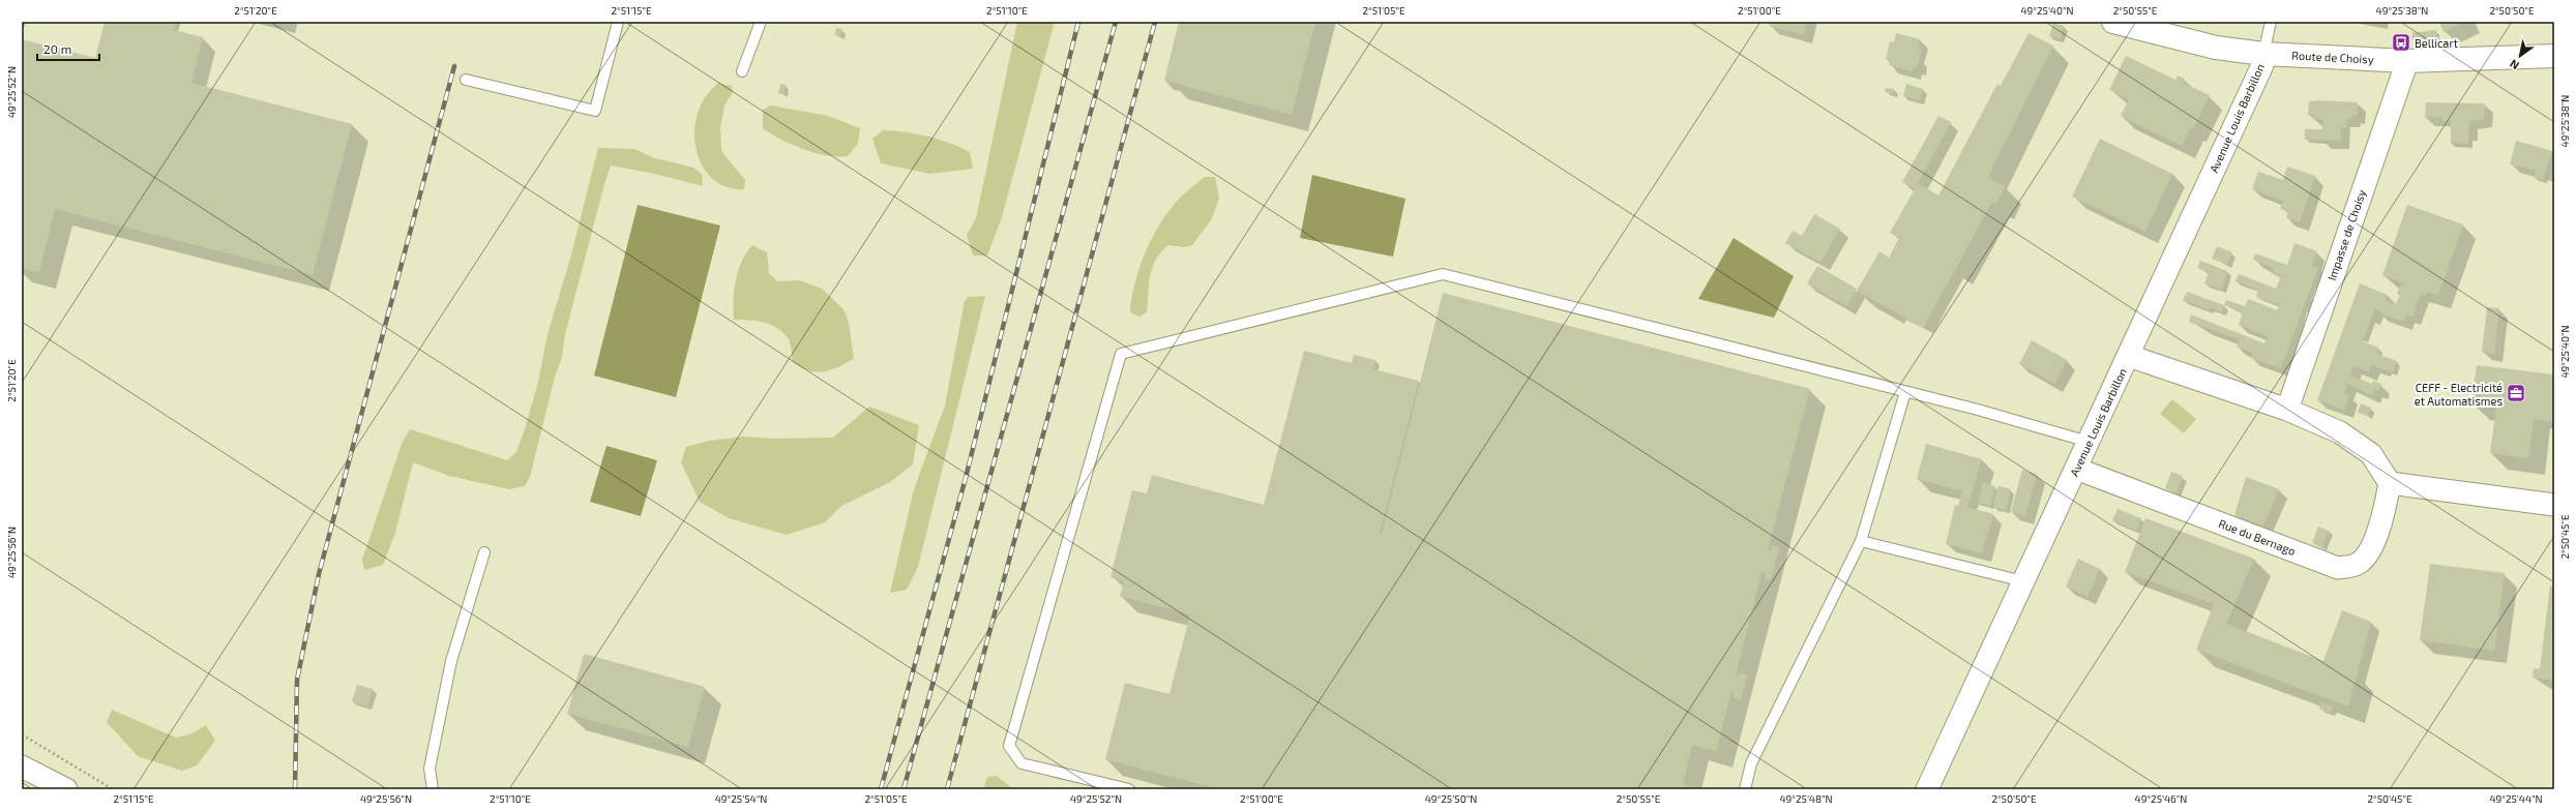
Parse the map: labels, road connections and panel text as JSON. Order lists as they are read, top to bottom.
{
  "streets": {
    "street": [
      "Route de Choisy",
      "Avenue Louis Barbillon",
      "Impasse de Choisy",
      "Rue du Bernago"
    ]
  },
  "crossings": [
    ["Route de Choisy", "Avenue Louis Barbillon"],
    ["Route de Choisy", "Impasse de Choisy"],
    ["Avenue Louis Barbillon", "Rue du Bernago"]
  ],
  "places": {
    "bus stop": ["Bellicart"],
    "office": ["CEFF - Electricité et Automatismes"]
  },
  "scale_bar": "20 m",
  "north": "bottom left",
  "coordinates": [
    "2°51'20\"E",
    "2°51'15\"E",
    "2°51'10\"E",
    "2°51'05\"E",
    "2°51'00\"E",
    "49°25'40\"N",
    "2°50'55\"E",
    "49°25'38\"N",
    "2°50'50\"E",
    "49°25'52\"N",
    "2°50'45\"E",
    "49°25'56\"N",
    "49°25'54\"N",
    "49°25'50\"N",
    "49°25'48\"N",
    "49°25'46\"N",
    "49°25'44\"N"
  ]
}
